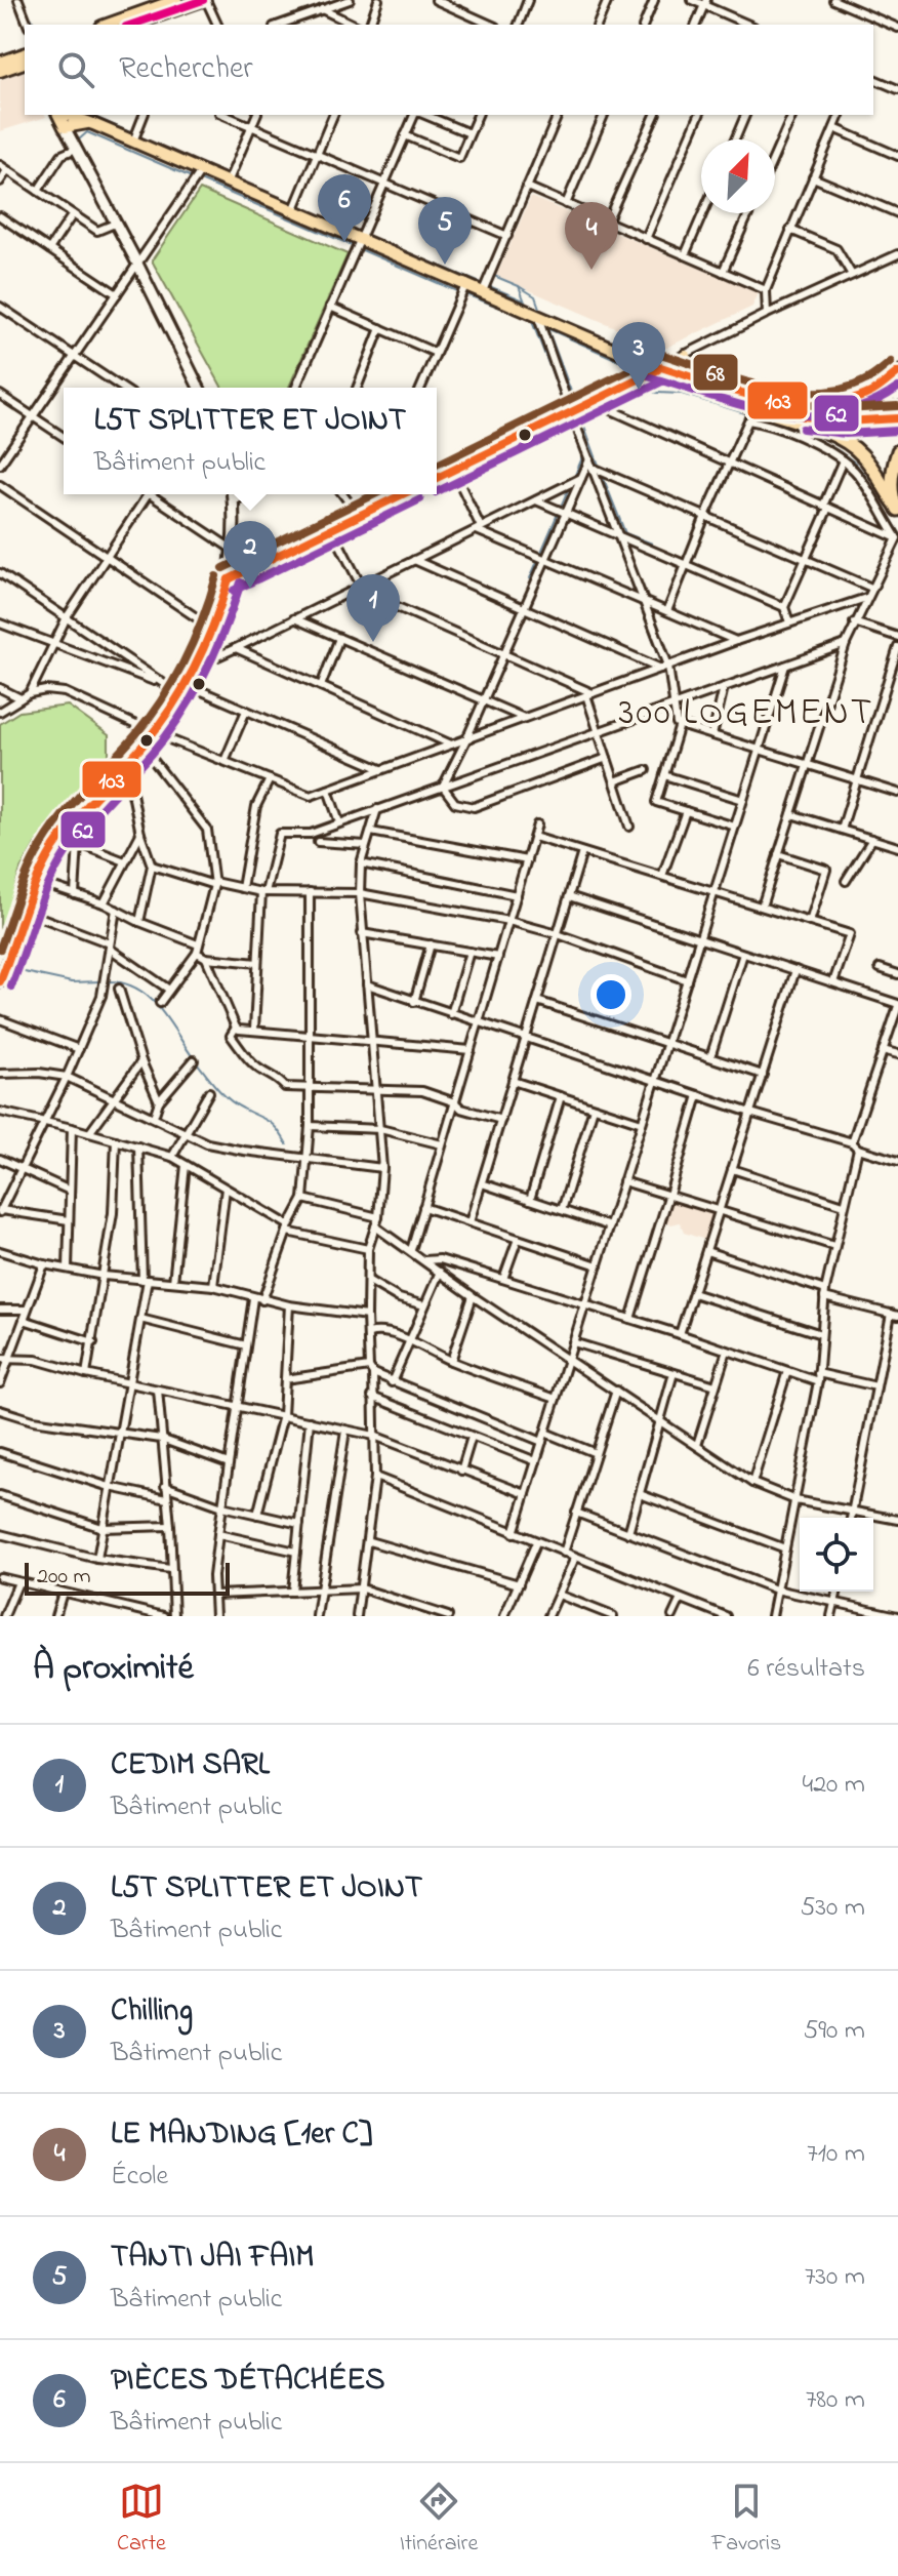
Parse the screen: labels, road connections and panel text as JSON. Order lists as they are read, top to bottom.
{
  "districts": ["300 LOGEMENT"],
  "lines": ["transit line 68", "transit line 103", "transit line 62"],
  "scale_bar": "200 m",
  "north": "top right",
  "page": {
    "search": "Rechercher",
    "pins": [
      "6",
      "5",
      "4",
      "3",
      "2",
      "1"
    ],
    "popup": ["L5T SPLITTER ET JOINT", "Bâtiment public"],
    "scale": "200 m",
    "heading": ["À proximité", "6 résultats"],
    "list": [
      {
        "mark": "1",
        "name": "CEDIM SARL",
        "note": "Bâtiment public",
        "value": "420 m"
      },
      {
        "mark": "2",
        "name": "L5T SPLITTER ET JOINT",
        "note": "Bâtiment public",
        "value": "530 m"
      },
      {
        "mark": "3",
        "name": "Chilling",
        "note": "Bâtiment public",
        "value": "590 m"
      },
      {
        "mark": "4",
        "name": "LE MANDING [1er C]",
        "note": "École",
        "value": "710 m"
      },
      {
        "mark": "5",
        "name": "TANTI JAI FAIM",
        "note": "Bâtiment public",
        "value": "730 m"
      },
      {
        "mark": "6",
        "name": "PIÈCES DÉTACHÉES",
        "note": "Bâtiment public",
        "value": "780 m"
      }
    ],
    "nav": ["Carte", "Itinéraire", "Favoris"]
  }
}
